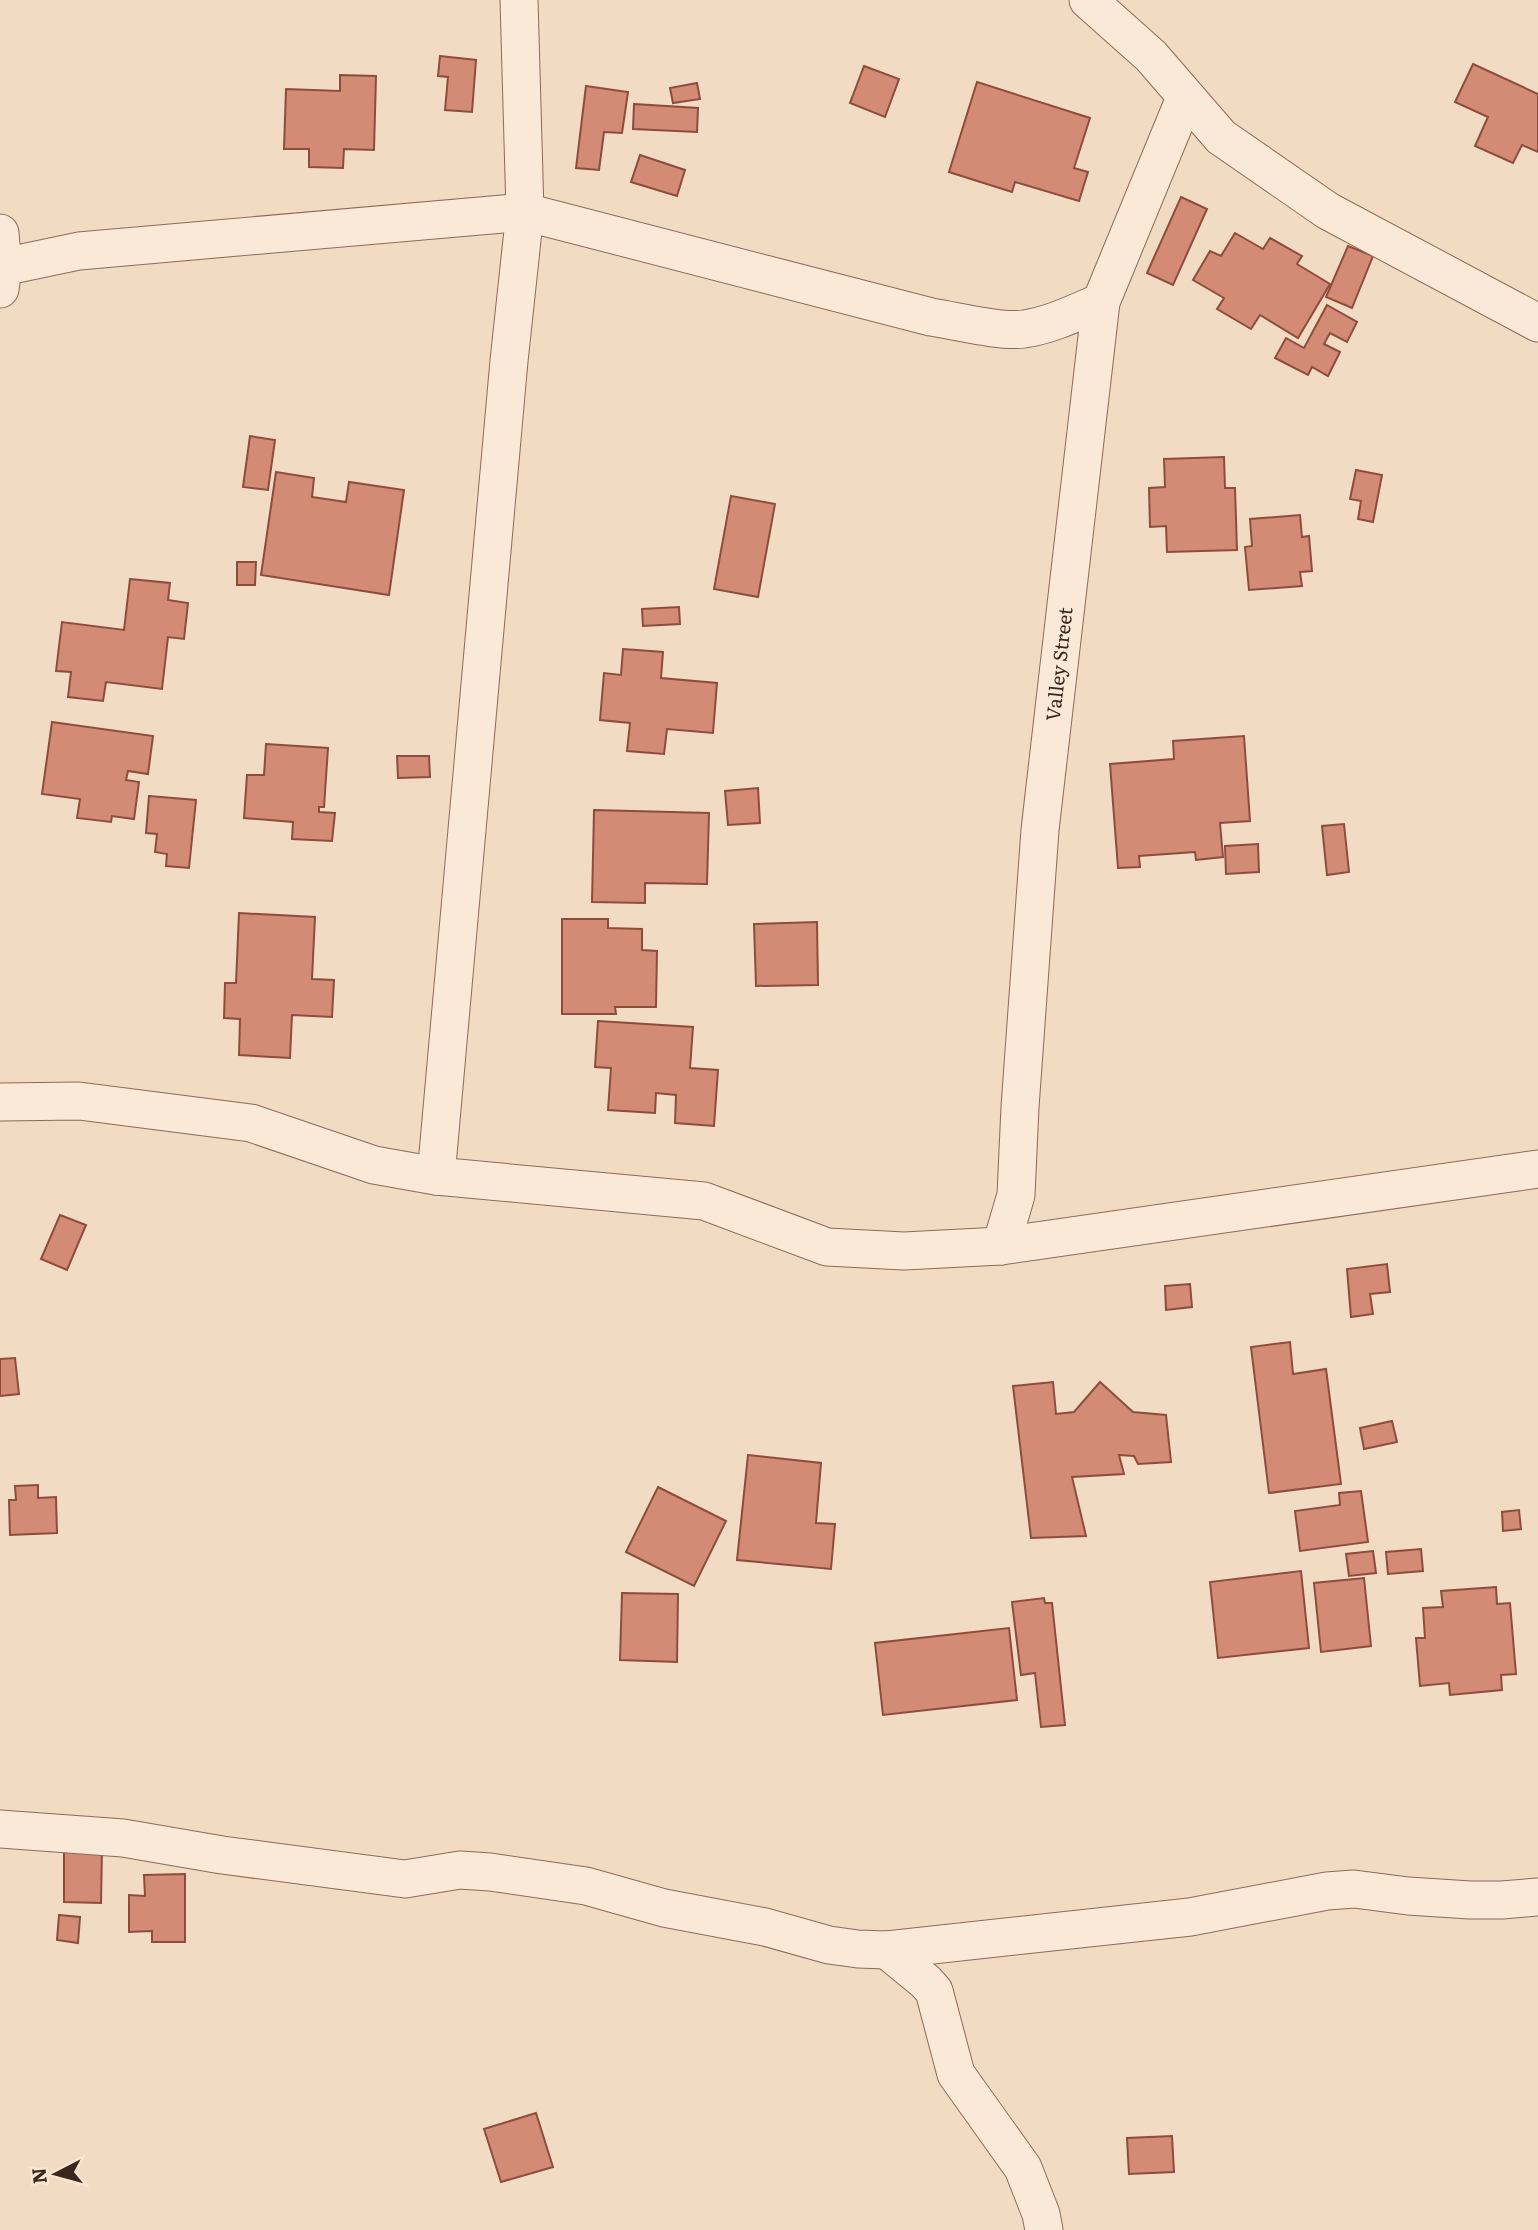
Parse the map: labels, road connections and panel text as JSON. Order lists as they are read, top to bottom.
{
  "streets": {
    "street": ["Valley Street"]
  },
  "north": "left"
}
